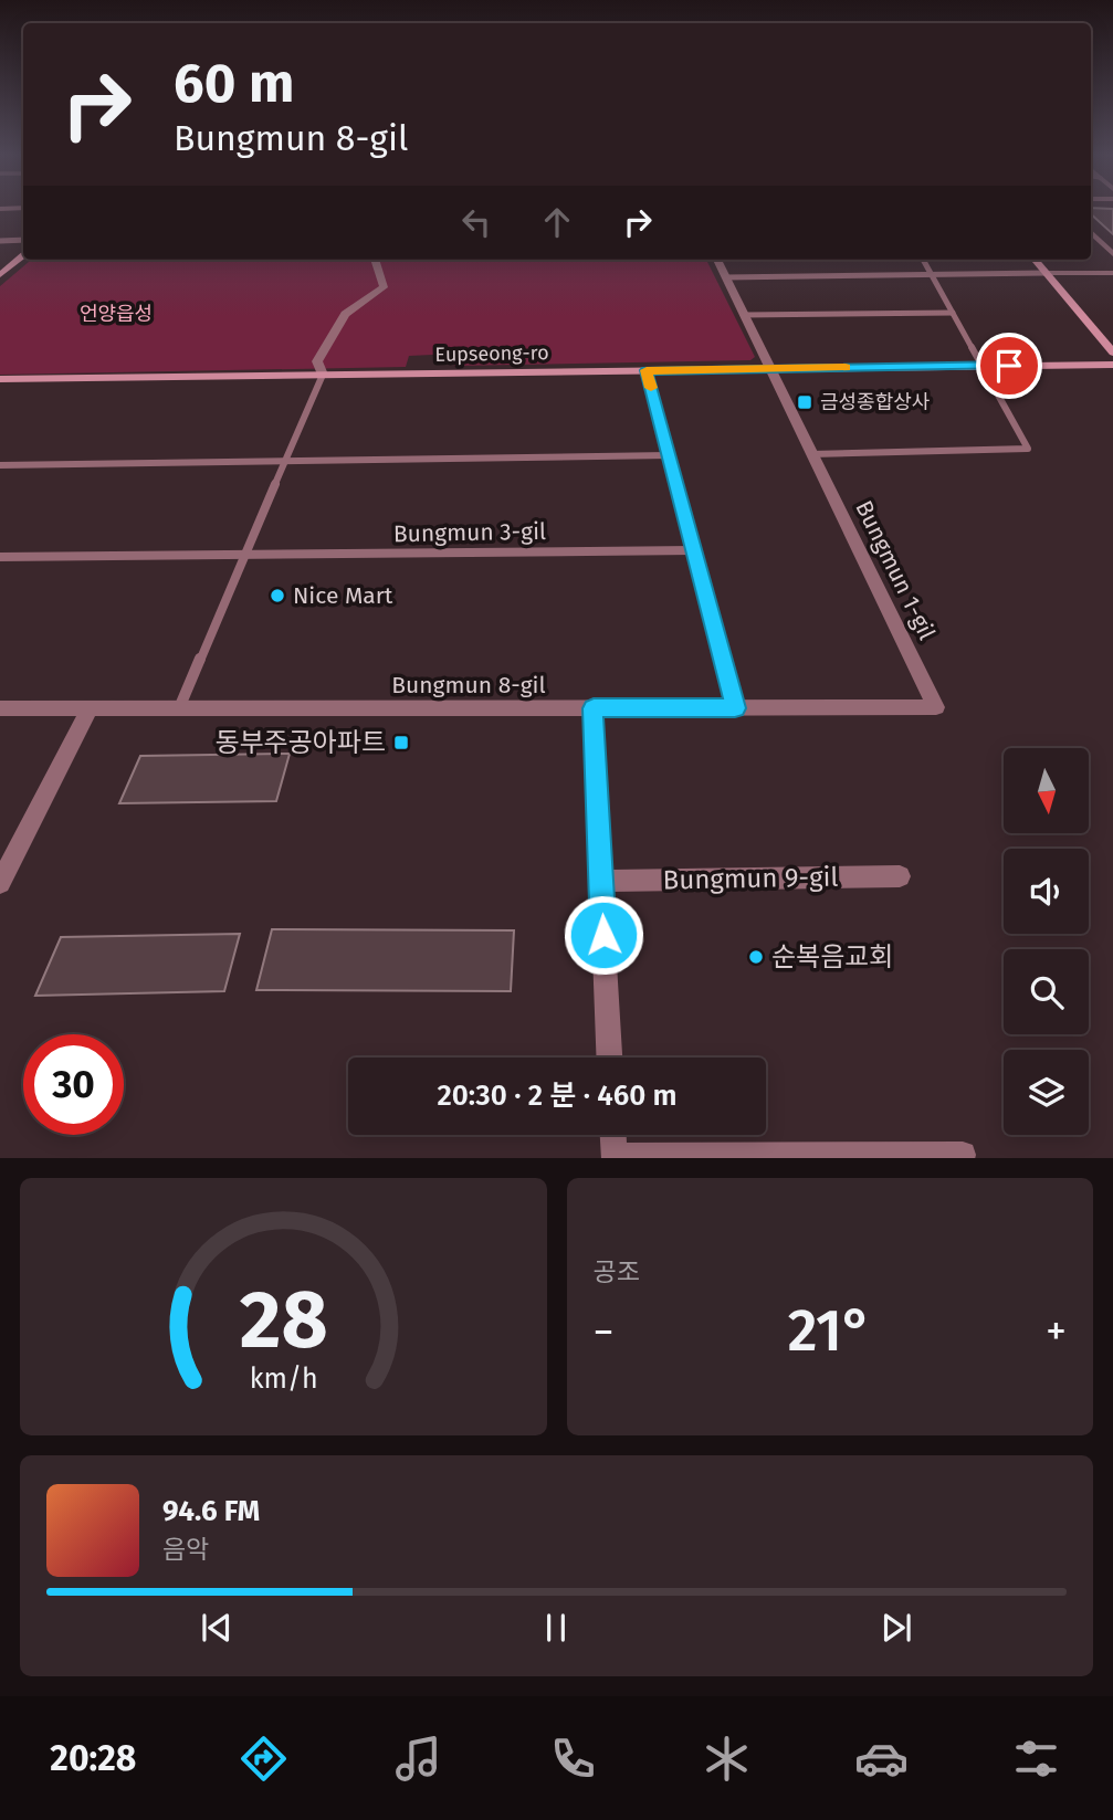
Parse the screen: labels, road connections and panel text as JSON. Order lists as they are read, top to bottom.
{
  "streets": {
    "street": [
      "Eupseong-ro",
      "Bungmun 1-gil",
      "Bungmun 8-gil",
      "Bungmun 9-gil"
    ],
    "lane": ["Bungmun 3-gil"]
  },
  "crossings": [
    ["Eupseong-ro", "Bungmun 1-gil"],
    ["Bungmun 1-gil", "Bungmun 8-gil"]
  ],
  "parks": ["언양읍성"],
  "places": {
    "transit": ["금성종합상사", "동부주공아파트"],
    "other": ["Nice Mart", "순복음교회"]
  },
  "north": "bottom",
  "page": {
    "turn": ["60 m", "Bungmun 8-gil"],
    "limit": "30",
    "trip": "20:30 · 2 분 · 460 m",
    "tile": "공조",
    "heat": ["−", "21°", "+"],
    "song": ["94.6 FM", "음악"],
    "tabs": "20:28",
    "gauge": ["28", "km/h"]
  }
}
